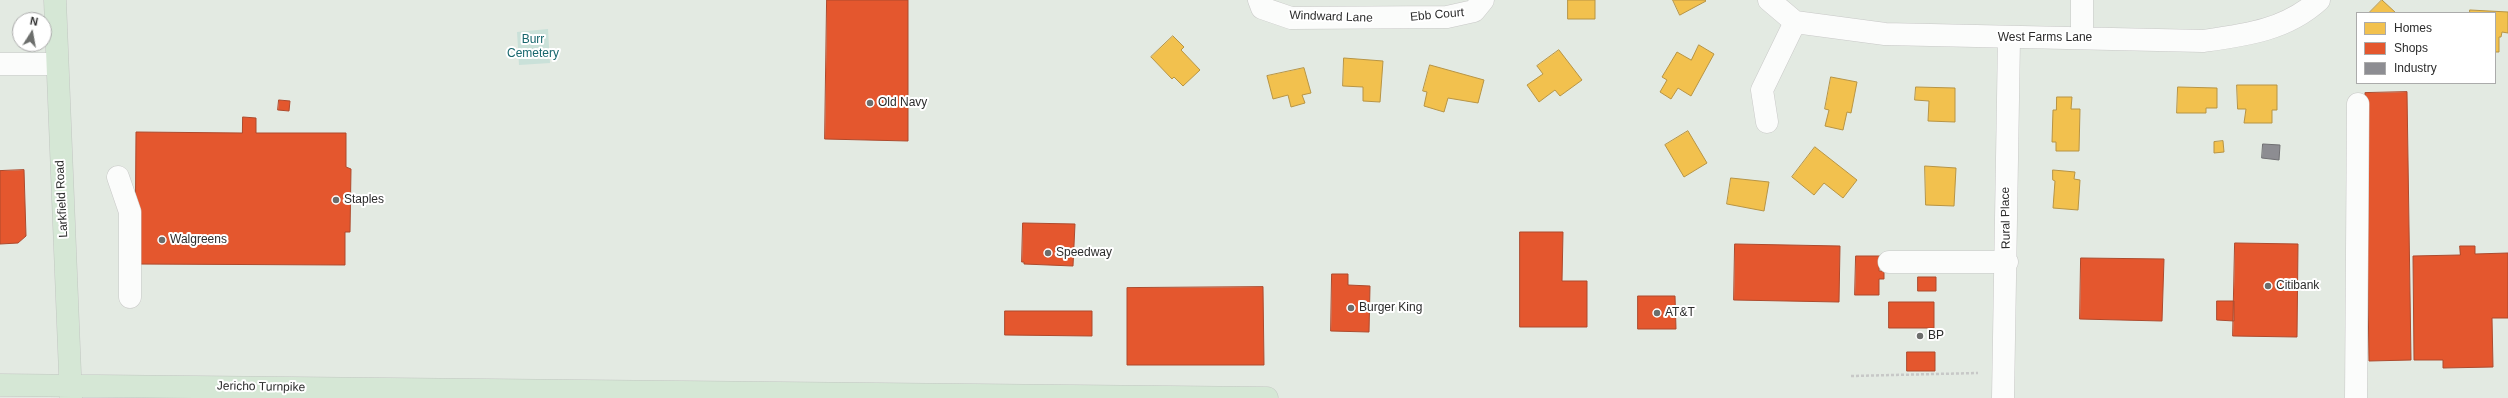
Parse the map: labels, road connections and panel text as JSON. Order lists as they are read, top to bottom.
{
  "streets": {
    "main road": ["Larkfield Road", "Jericho Turnpike"],
    "street": [
      "Ebb Court",
      "Windward Lane",
      "West Farms Lane",
      "Rural Place"
    ]
  },
  "crossings": [
    ["Ebb Court", "Windward Lane"],
    ["West Farms Lane", "Rural Place"],
    ["Larkfield Road", "Jericho Turnpike"]
  ],
  "parks": ["Burr Cemetery"],
  "places": [
    "Old Navy",
    "Staples",
    "Walgreens",
    "Speedway",
    "Citibank",
    "Burger King",
    "AT&T",
    "BP"
  ],
  "legend": ["Homes", "Shops", "Industry"],
  "north": "top"
}
